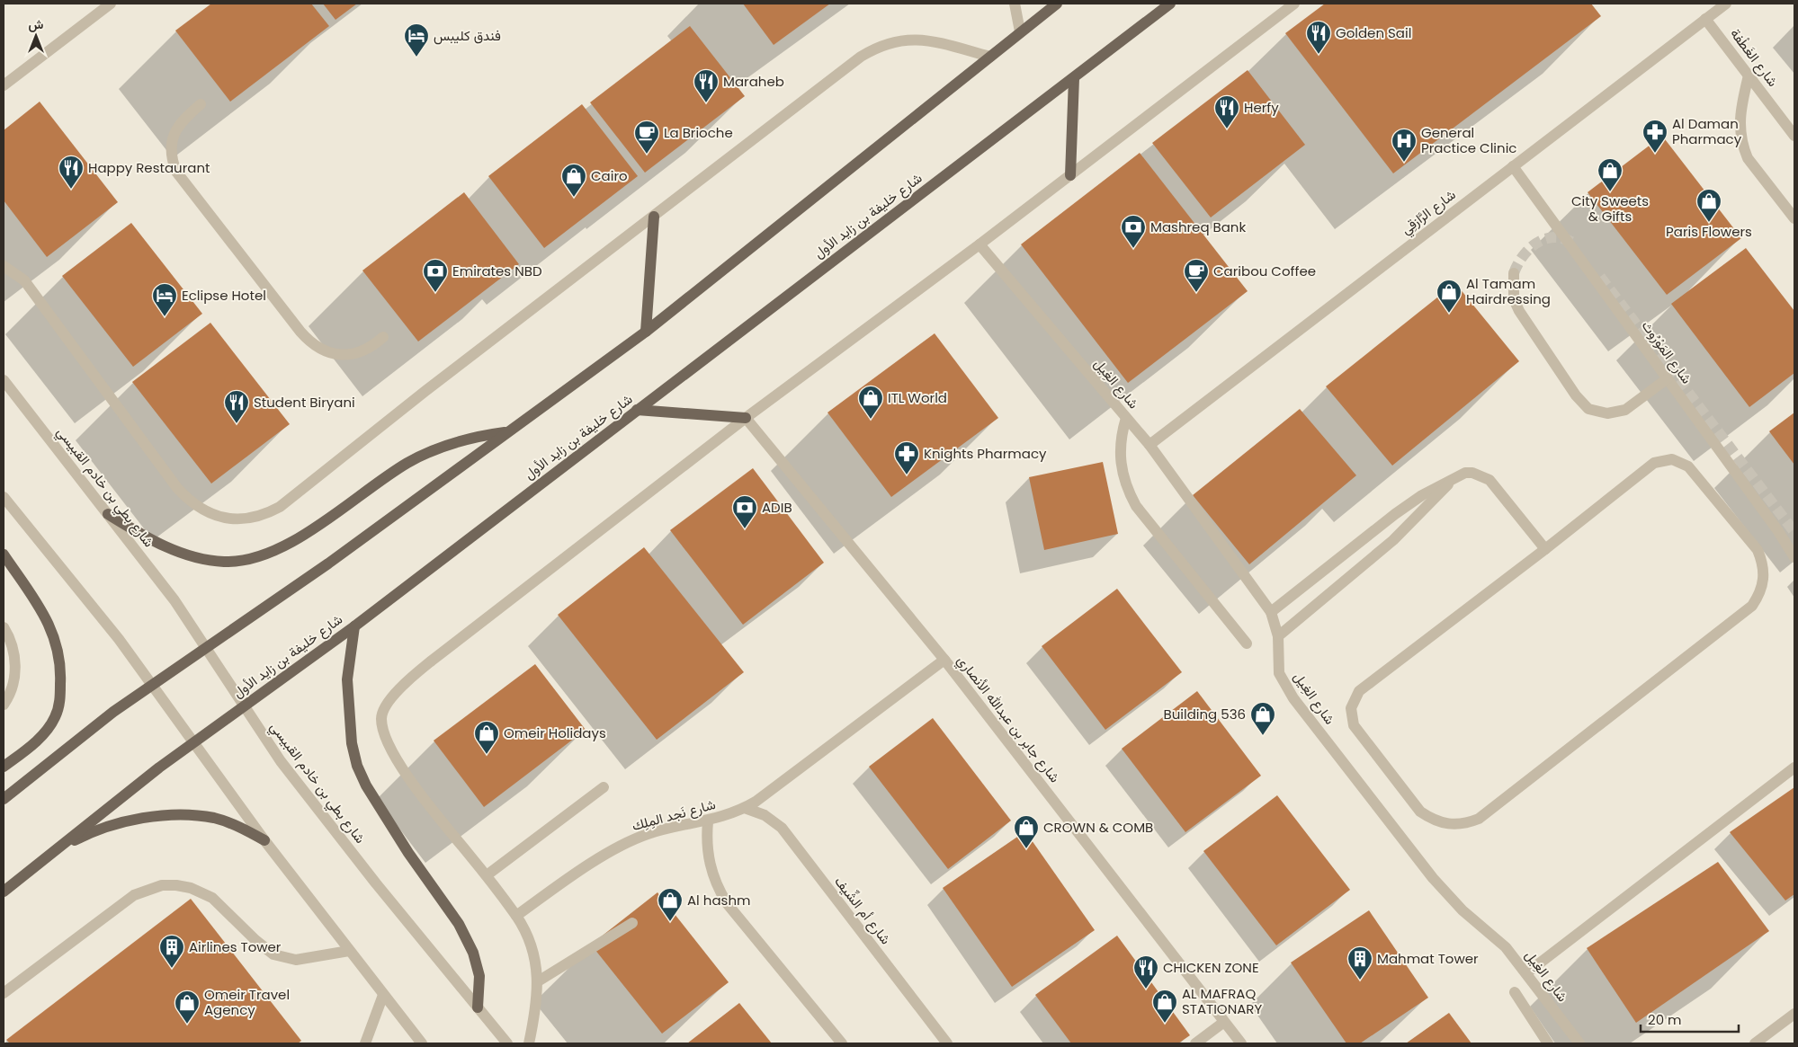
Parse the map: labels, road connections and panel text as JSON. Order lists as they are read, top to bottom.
{
  "streets": {
    "main road": ["شارع خليفة بن زايد الأول"],
    "street": [
      "شارع الغَطْفة",
      "شارع الرَّازقِي",
      "شارع المَوْرُوث",
      "شارع الغِيل",
      "شارع بطي بن خادم القبيسي",
      "شارع جابر بن عبدالله الأنصاري",
      "شارع نَجد المِلِك",
      "شارع أم الشِّيف"
    ]
  },
  "crossings": [
    ["شارع الغَطْفة", "شارع الرَّازقِي"],
    ["شارع الرَّازقِي", "شارع المَوْرُوث"],
    ["شارع الرَّازقِي", "شارع الغِيل"],
    ["شارع خليفة بن زايد الأول", "شارع بطي بن خادم القبيسي"],
    ["شارع جابر بن عبدالله الأنصاري", "شارع نَجد المِلِك"],
    ["شارع نَجد المِلِك", "شارع أم الشِّيف"]
  ],
  "places": {
    "restaurant": [
      "Golden Sail",
      "Maraheb",
      "Herfy",
      "Happy Restaurant",
      "Student Biryani",
      "CHICKEN ZONE"
    ],
    "hotel": ["فندق كليبس", "Eclipse Hotel"],
    "pharmacy": ["Al Daman Pharmacy", "Knights Pharmacy"],
    "cafe": ["La Brioche", "Caribou Coffee"],
    "hospital": ["General Practice Clinic"],
    "shop": [
      "City Sweets & Gifts",
      "Cairo",
      "Paris Flowers",
      "Al Tamam Hairdressing",
      "ITL World",
      "Building 536",
      "Omeir Holidays",
      "CROWN & COMB",
      "Al hashm",
      "AL MAFRAQ STATIONARY",
      "Omeir Travel Agency"
    ],
    "bank": ["Mashreq Bank", "Emirates NBD", "ADIB"],
    "building": ["Airlines Tower", "Mahmat Tower"]
  },
  "scale_bar": "20 m",
  "north": "top"
}
